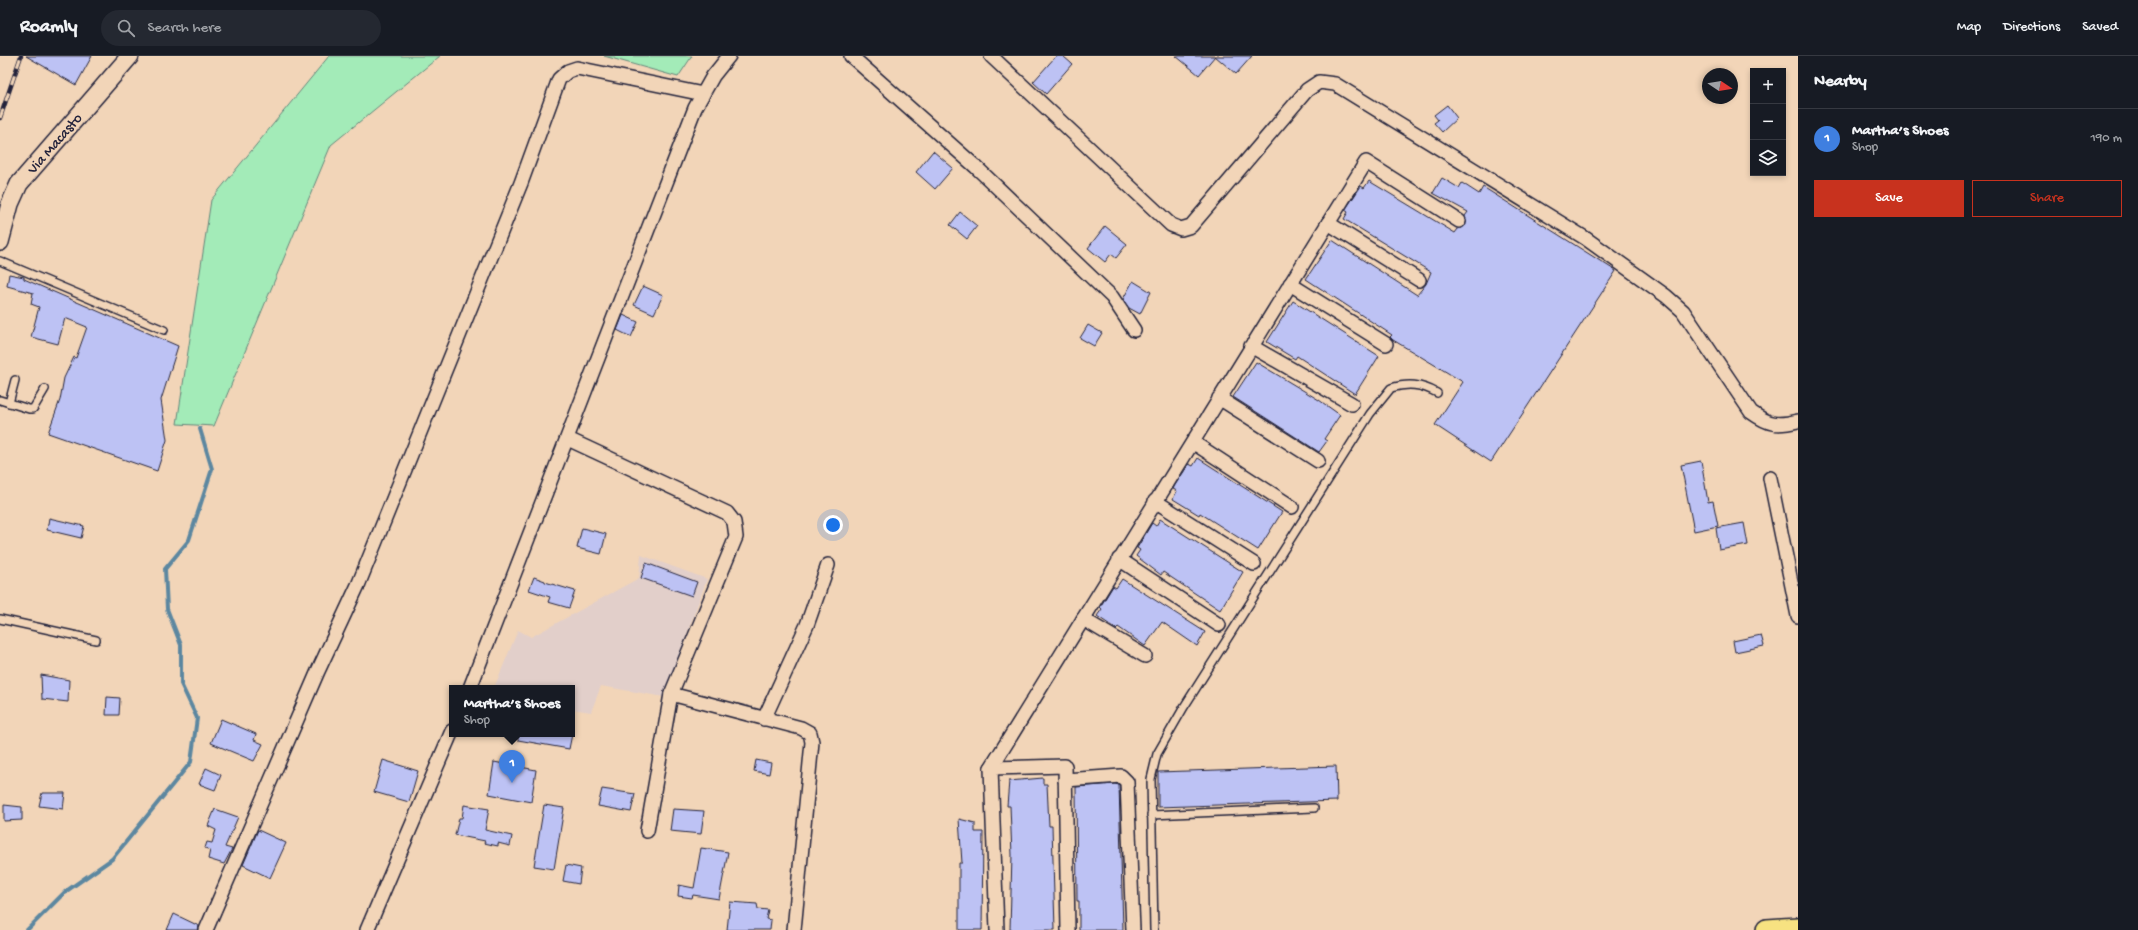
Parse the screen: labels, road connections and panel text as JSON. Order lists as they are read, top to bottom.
{
  "streets": {
    "street": ["Via Macasto"]
  },
  "north": "right",
  "page": {
    "header": "Roamly",
    "search": "Search here",
    "nav": ["Map", "Directions", "Saved"],
    "heading": "Nearby",
    "map_buttons": ["+", "−"],
    "list": [
      {
        "mark": "1",
        "name": "Martha’s Shoes",
        "note": "Shop",
        "value": "190 m"
      }
    ],
    "buttons": ["Save", "Share"],
    "popup": ["Martha’s Shoes", "Shop"],
    "pins": "1"
  }
}
